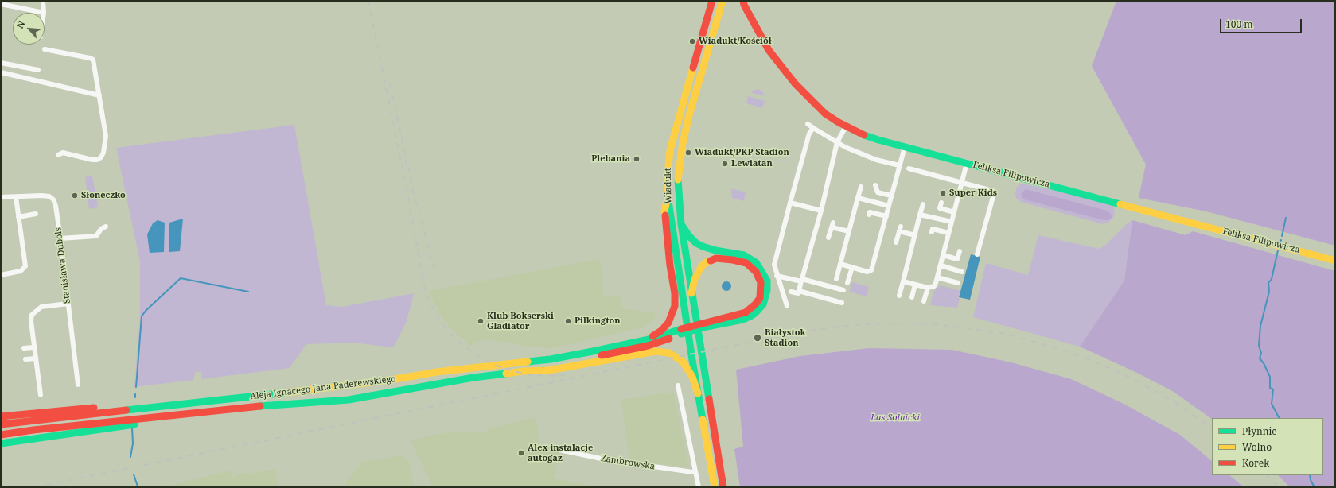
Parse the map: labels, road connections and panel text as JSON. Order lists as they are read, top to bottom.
{
  "streets": {
    "main road": ["Feliksa Filipowicza", "Wiadukt", "Aleja Ignacego Jana Paderewskiego"],
    "street": ["Stanisława Dubois", "Zambrowska"]
  },
  "parks": ["Las Solnicki"],
  "places": [
    "Wiadukt/Kościół",
    "Wiadukt/PKP Stadion",
    "Plebania",
    "Lewiatan",
    "Super Kids",
    "Słoneczko",
    "Klub Bokserski Gladiator",
    "Pilkington",
    "Białystok Stadion",
    "Alex instalacje autogaz"
  ],
  "legend": ["Płynnie", "Wolno", "Korek"],
  "scale_bar": "100 m",
  "north": "top left"
}
